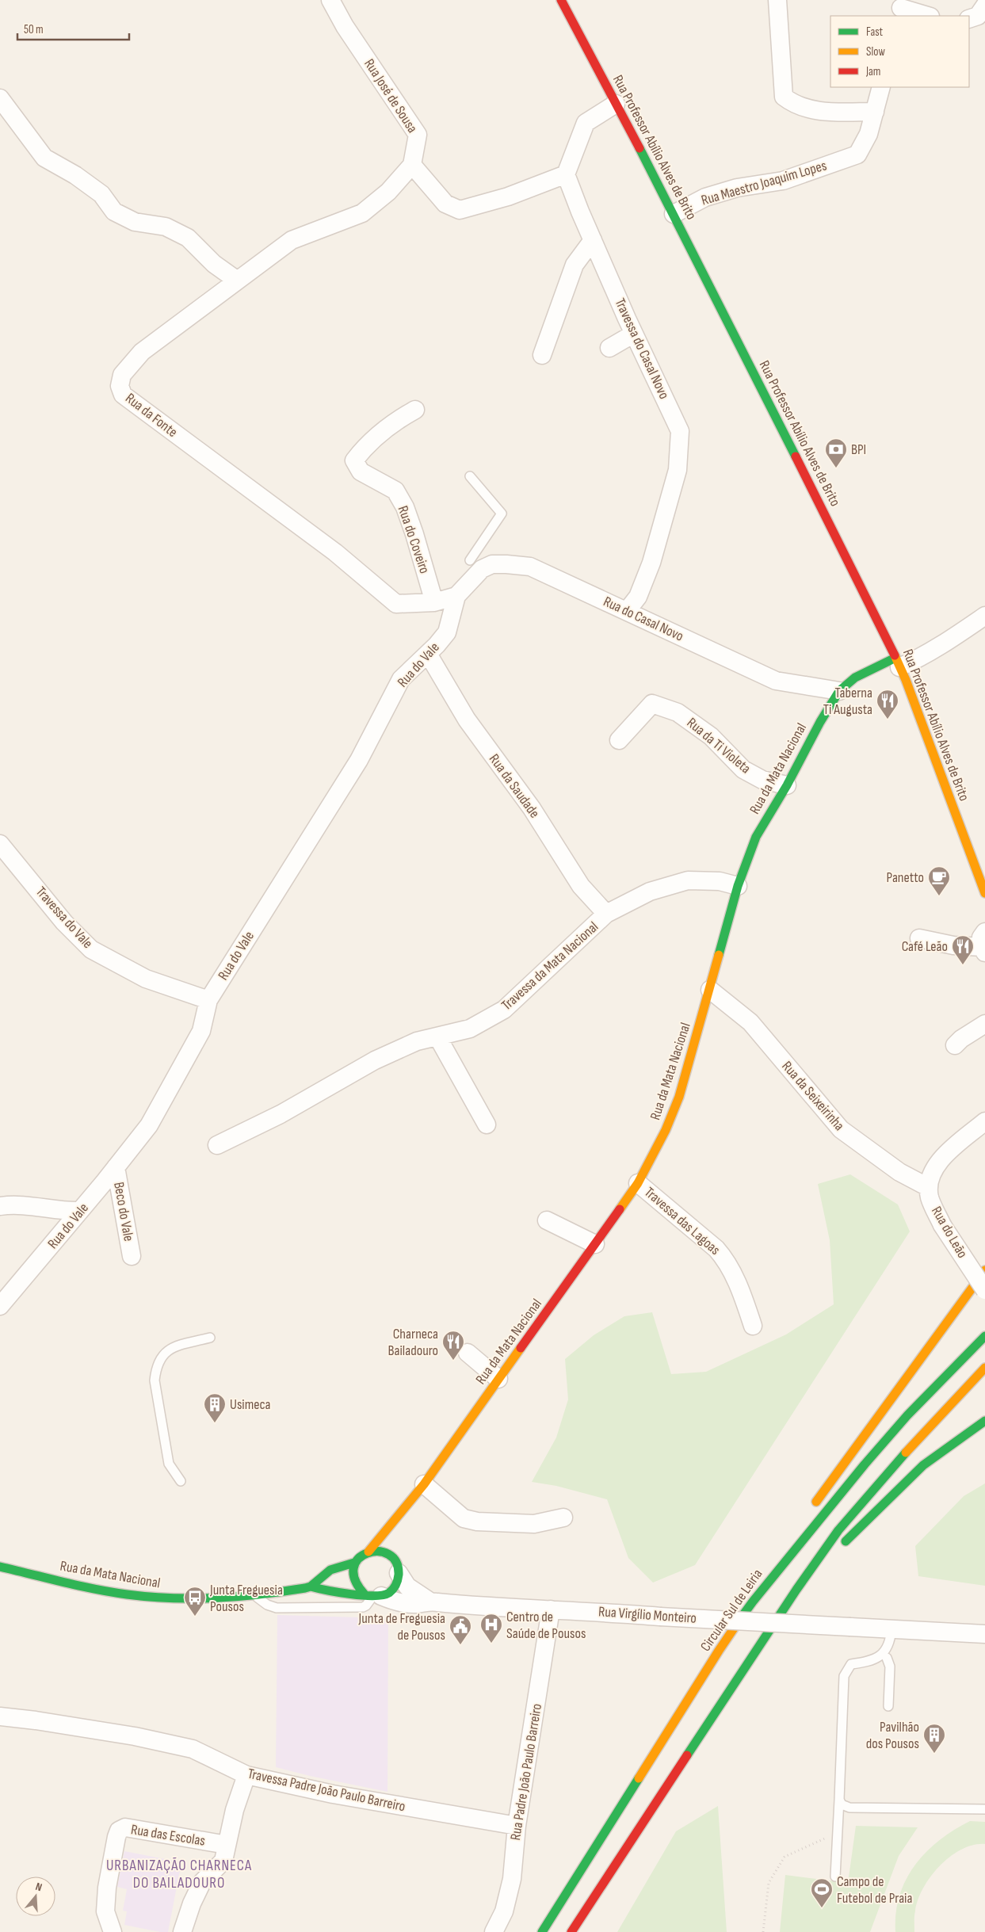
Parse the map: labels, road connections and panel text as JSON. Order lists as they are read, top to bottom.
{
  "streets": {
    "main road": ["Rua Professor Abílio Alves de Brito", "Rua da Mata Nacional", "Circular Sul de Leiria"],
    "street": [
      "Rua José de Sousa",
      "Rua Maestro Joaquim Lopes",
      "Travessa do Casal Novo",
      "Rua da Fonte",
      "Rua do Coveiro",
      "Rua do Casal Novo",
      "Rua do Vale",
      "Rua da Ti Violeta",
      "Rua da Saudade",
      "Travessa do Vale",
      "Travessa da Mata Nacional",
      "Rua da Seixeirinha",
      "Beco do Vale",
      "Travessa das Lagoas",
      "Rua do Leão",
      "Rua Virgílio Monteiro",
      "Rua Padre João Paulo Barreiro",
      "Travessa Padre João Paulo Barreiro",
      "Rua das Escolas"
    ]
  },
  "crossings": [
    ["Rua José de Sousa", "Rua da Fonte"],
    ["Rua Professor Abílio Alves de Brito", "Rua Maestro Joaquim Lopes"],
    ["Rua Professor Abílio Alves de Brito", "Rua da Mata Nacional"],
    ["Travessa do Casal Novo", "Rua do Casal Novo"],
    ["Rua da Fonte", "Rua do Coveiro"],
    ["Rua da Fonte", "Rua do Casal Novo"],
    ["Rua da Fonte", "Rua do Vale"],
    ["Rua do Casal Novo", "Rua do Vale"],
    ["Rua do Casal Novo", "Rua da Mata Nacional"],
    ["Rua do Vale", "Rua da Saudade"],
    ["Rua do Vale", "Travessa do Vale"],
    ["Rua do Vale", "Beco do Vale"],
    ["Rua da Ti Violeta", "Rua da Mata Nacional"],
    ["Rua da Mata Nacional", "Travessa da Mata Nacional"],
    ["Rua da Mata Nacional", "Rua da Seixeirinha"],
    ["Rua da Mata Nacional", "Travessa das Lagoas"],
    ["Rua da Mata Nacional", "Rua Virgílio Monteiro"],
    ["Rua da Saudade", "Travessa da Mata Nacional"],
    ["Rua da Seixeirinha", "Rua do Leão"],
    ["Rua Virgílio Monteiro", "Rua Padre João Paulo Barreiro"],
    ["Rua Padre João Paulo Barreiro", "Travessa Padre João Paulo Barreiro"]
  ],
  "districts": ["URBANIZAÇÃO CHARNECA DO BAILADOURO"],
  "places": {
    "bank": ["BPI"],
    "restaurant": ["Taberna Ti Augusta", "Café Leão", "Charneca Bailadouro"],
    "cafe": ["Panetto"],
    "building": ["Usimeca", "Pavilhão dos Pousos"],
    "bus stop": ["Junta Freguesia Pousos"],
    "hospital": ["Centro de Saúde de Pousos"],
    "public building": ["Junta de Freguesia de Pousos"],
    "sports": ["Campo de Futebol de Praia"]
  },
  "legend": ["Fast", "Slow", "Jam"],
  "scale_bar": "50 m",
  "north": "top"
}
